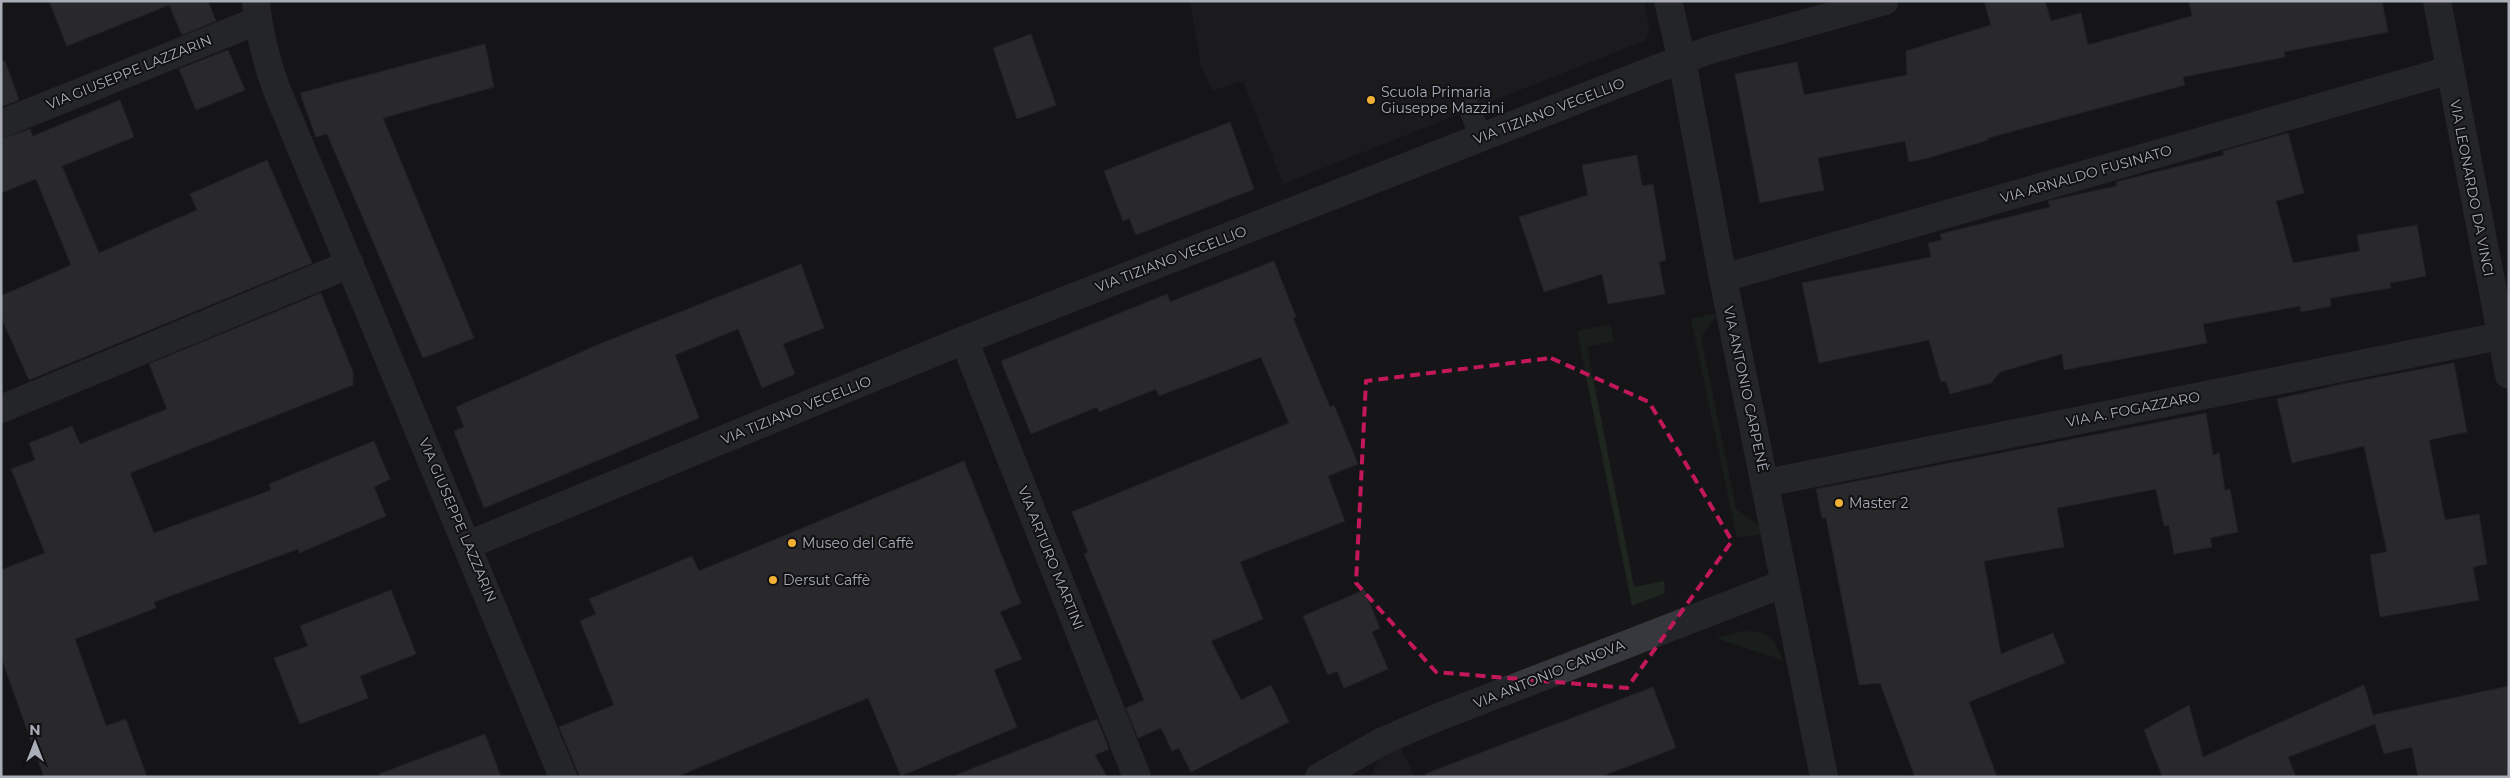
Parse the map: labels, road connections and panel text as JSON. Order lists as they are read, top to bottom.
{
  "streets": {
    "street": [
      "VIA GIUSEPPE LAZZARIN",
      "VIA TIZIANO VECELLIO",
      "VIA ARNALDO FUSINATO",
      "VIA LEONARDO DA VINCI",
      "VIA ANTONIO CARPENÈ",
      "VIA A. FOGAZZARO",
      "VIA ARTURO MARTINI",
      "VIA ANTONIO CANOVA"
    ]
  },
  "crossings": [
    ["VIA GIUSEPPE LAZZARIN", "VIA TIZIANO VECELLIO"],
    ["VIA TIZIANO VECELLIO", "VIA ANTONIO CARPENÈ"],
    ["VIA TIZIANO VECELLIO", "VIA ARTURO MARTINI"],
    ["VIA ARNALDO FUSINATO", "VIA LEONARDO DA VINCI"],
    ["VIA ARNALDO FUSINATO", "VIA ANTONIO CARPENÈ"],
    ["VIA LEONARDO DA VINCI", "VIA A. FOGAZZARO"],
    ["VIA ANTONIO CARPENÈ", "VIA A. FOGAZZARO"],
    ["VIA ANTONIO CARPENÈ", "VIA ANTONIO CANOVA"]
  ],
  "places": [
    "Scuola Primaria Giuseppe Mazzini",
    "Master 2",
    "Museo del Caffè",
    "Dersut Caffè"
  ],
  "north": "top"
}
